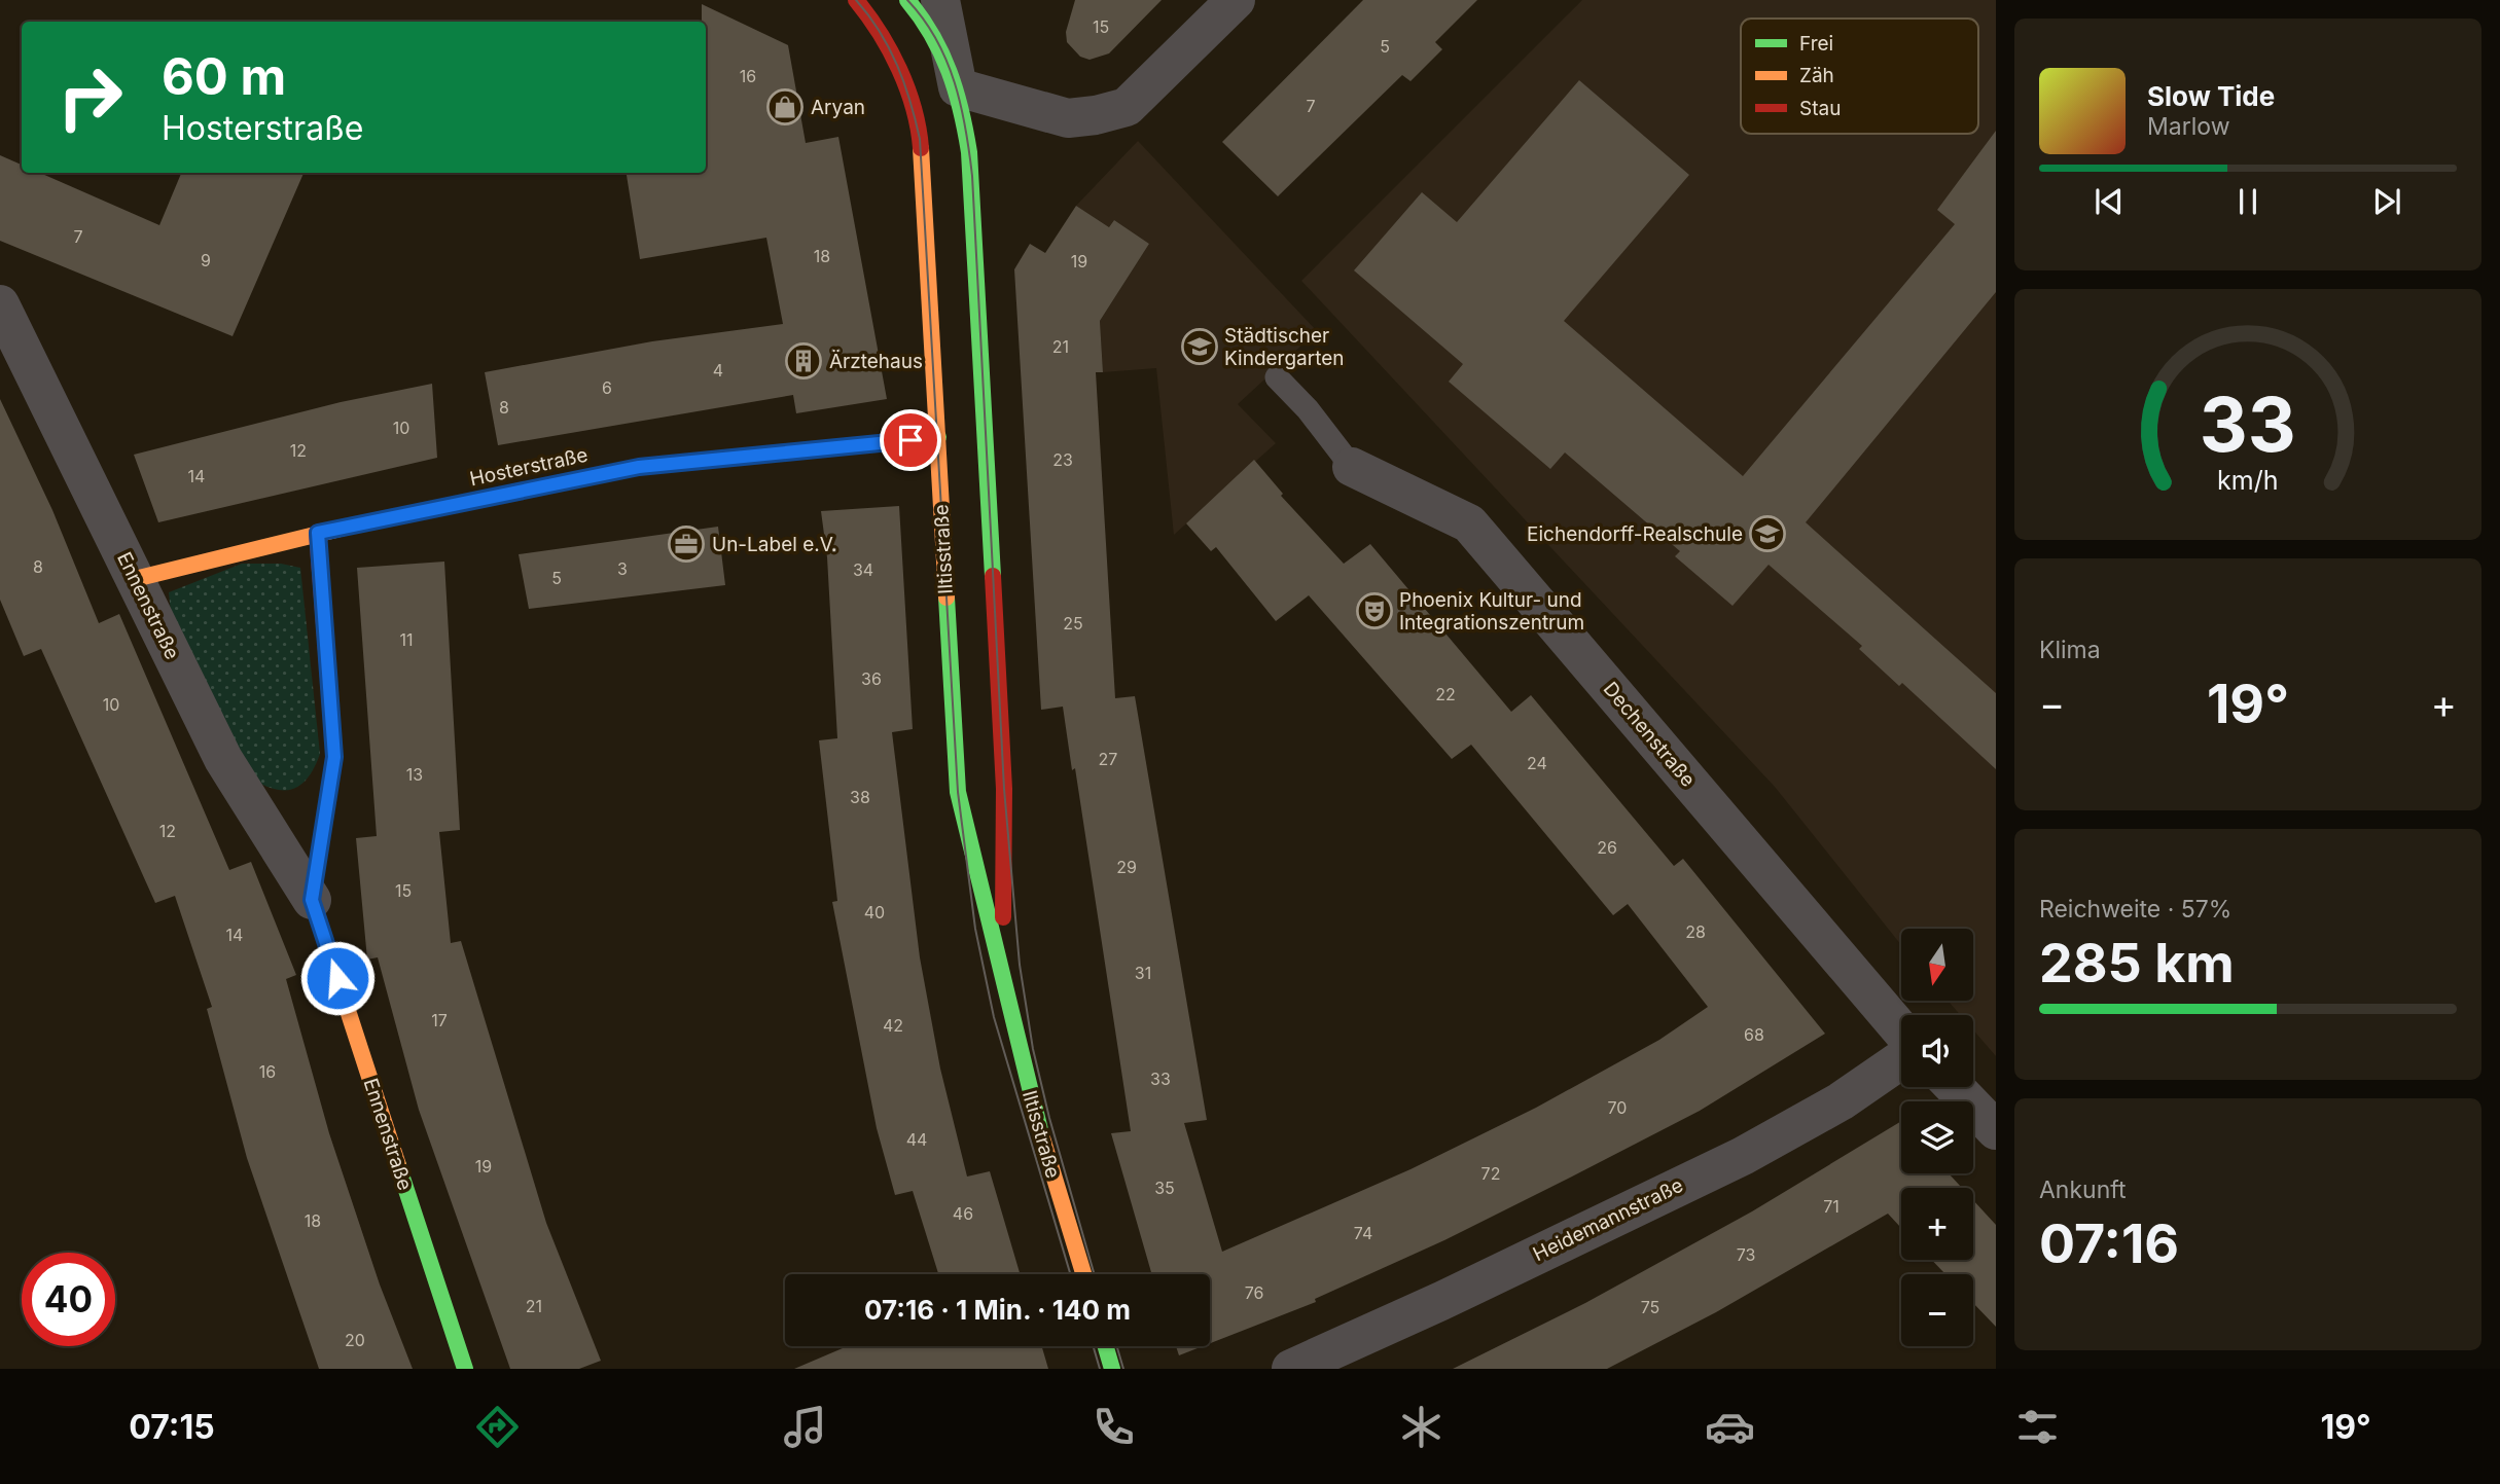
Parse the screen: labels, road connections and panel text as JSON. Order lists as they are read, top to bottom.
{
  "streets": {
    "street": [
      "Hosterstraße",
      "Iltisstraße",
      "Ennenstraße",
      "Dechenstraße",
      "Heidemannstraße"
    ]
  },
  "crossings": [
    ["Hosterstraße", "Iltisstraße"],
    ["Hosterstraße", "Ennenstraße"]
  ],
  "places": {
    "shop": ["Aryan"],
    "school or university": ["Städtischer Kindergarten", "Eichendorff-Realschule"],
    "building": ["Ärztehaus"],
    "office": ["Un-Label e.V."],
    "theatre": ["Phoenix Kultur- und Integrationszentrum"]
  },
  "house_numbers": [
    "15",
    "5",
    "16",
    "7",
    "7",
    "18",
    "9",
    "19",
    "21",
    "4",
    "6",
    "8",
    "10",
    "12",
    "23",
    "14",
    "8",
    "3",
    "34",
    "5",
    "25",
    "11",
    "36",
    "22",
    "10",
    "27",
    "24",
    "13",
    "38",
    "12",
    "26",
    "29",
    "15",
    "40",
    "28",
    "14",
    "31",
    "17",
    "42",
    "68",
    "16",
    "33",
    "70",
    "44",
    "19",
    "72",
    "35",
    "71",
    "46",
    "18",
    "74",
    "73",
    "76",
    "21",
    "75",
    "20"
  ],
  "legend": ["Frei", "Zäh", "Stau"],
  "north": "bottom",
  "page": {
    "turn": ["60 m", "Hosterstraße"],
    "song": ["Slow Tide", "Marlow"],
    "tile": [
      "Klima",
      ["Reichweite · 57%", "285 km"],
      ["Ankunft", "07:16"]
    ],
    "heat": ["−", "19°", "+"],
    "map_buttons": ["+", "−"],
    "limit": "40",
    "trip": "07:16 · 1 Min. · 140 m",
    "tabs": ["07:15", "19°"],
    "gauge": ["33", "km/h"]
  }
}
